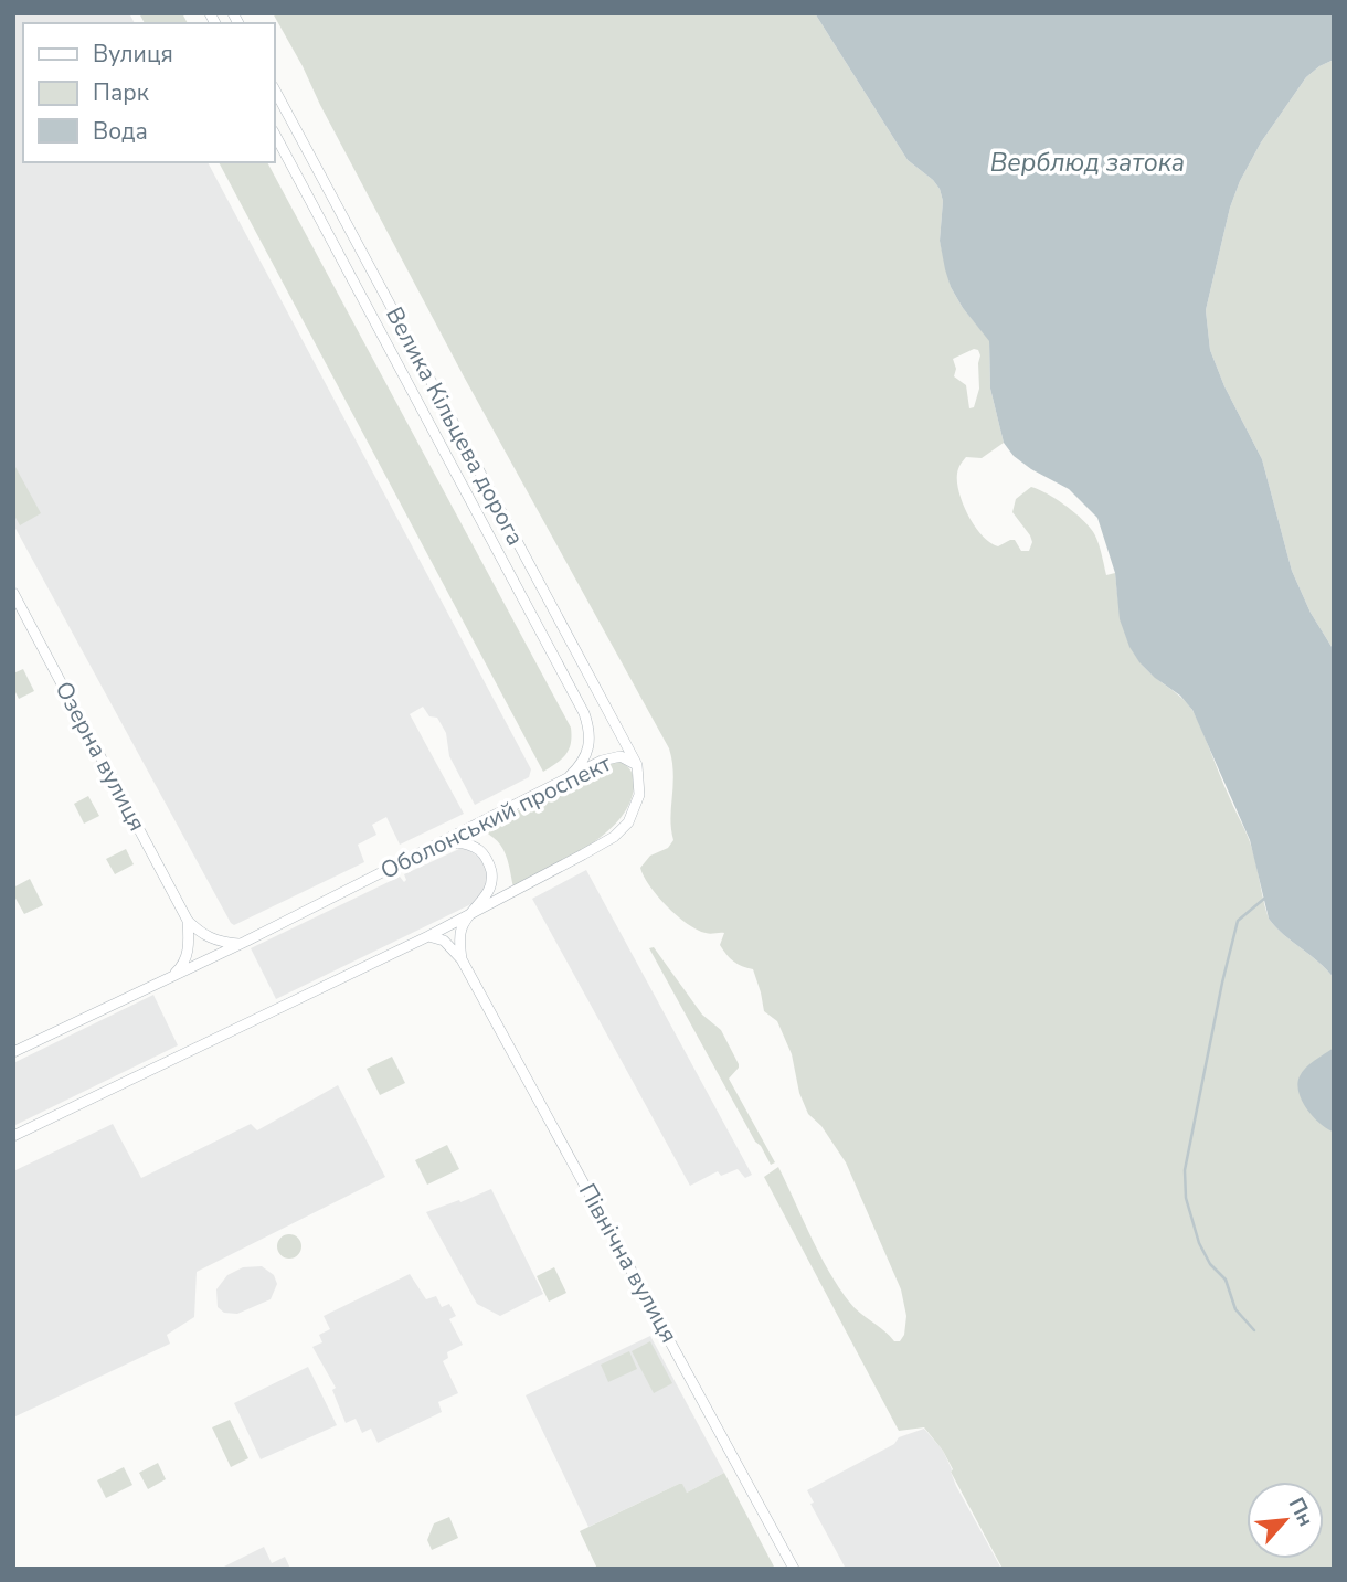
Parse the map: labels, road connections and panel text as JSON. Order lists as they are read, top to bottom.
{
  "streets": {
    "main road": [
      "Велика Кільцева дорога",
      "Озерна вулиця",
      "Оболонський проспект",
      "Північна вулиця"
    ]
  },
  "crossings": [
    ["Велика Кільцева дорога", "Оболонський проспект"],
    ["Оболонський проспект", "Північна вулиця"]
  ],
  "water": ["Верблюд затока"],
  "legend": ["Вулиця", "Парк", "Вода"],
  "north": "top right"
}
